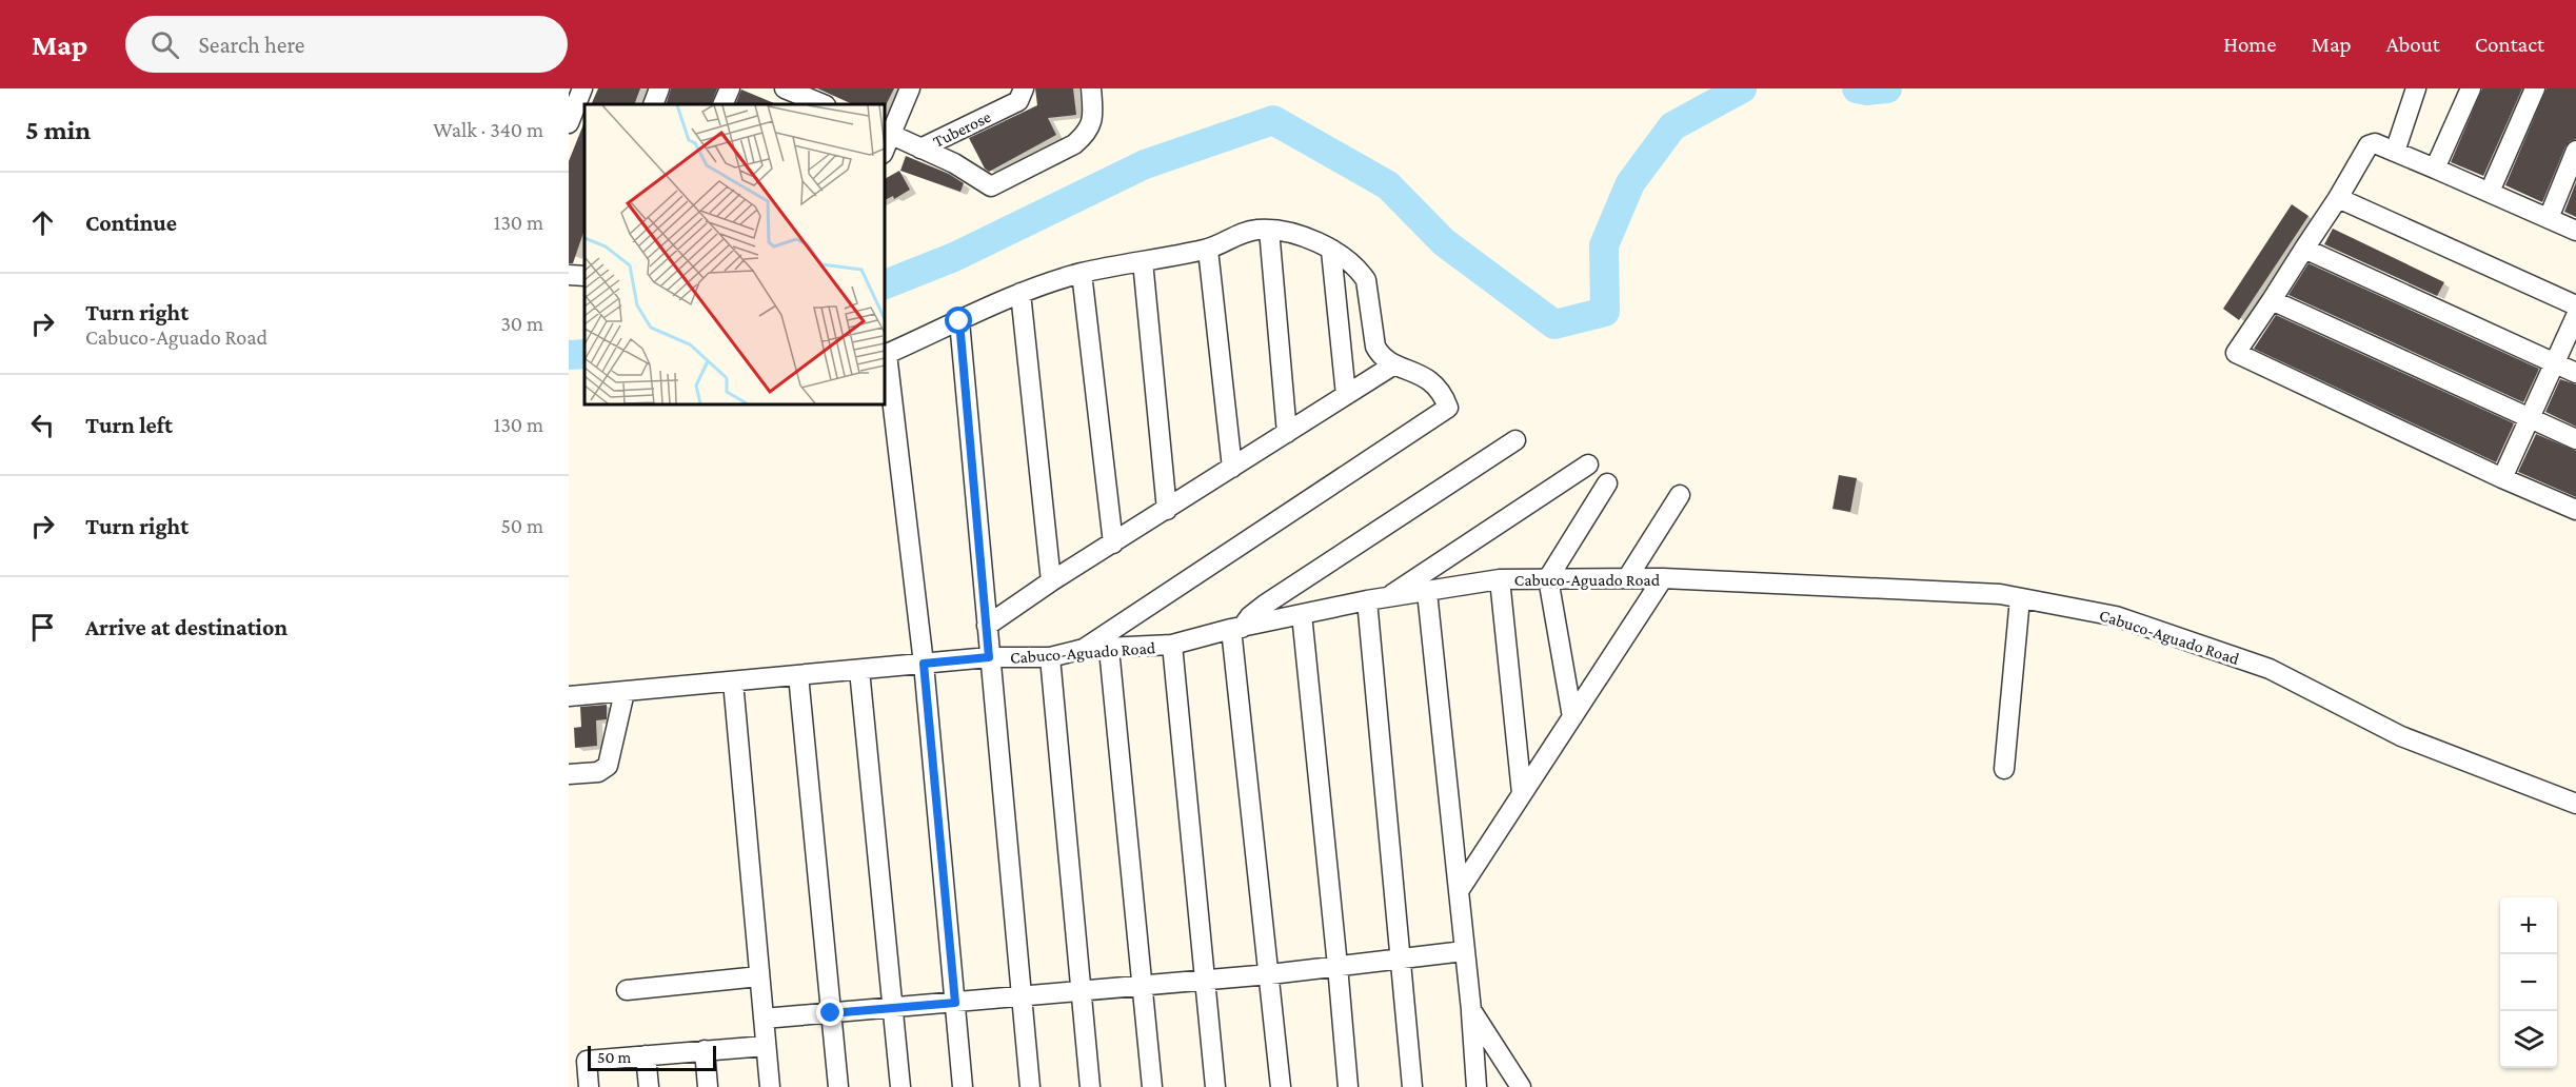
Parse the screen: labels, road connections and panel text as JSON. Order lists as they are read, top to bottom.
{
  "streets": {
    "street": ["Tuberose", "Cabuco-Aguado Road"]
  },
  "scale_bar": "50 m",
  "page": {
    "header": "Map",
    "search": "Search here",
    "nav": [
      "Home",
      "Map",
      "About",
      "Contact"
    ],
    "heading": ["5 min", "Walk · 340 m"],
    "list": [
      ["Continue", "130 m"],
      ["Turn right", "Cabuco-Aguado Road", "30 m"],
      ["Turn left", "130 m"],
      ["Turn right", "50 m"],
      "Arrive at destination"
    ],
    "map_buttons": ["+", "−"],
    "scale": "50 m"
  }
}
